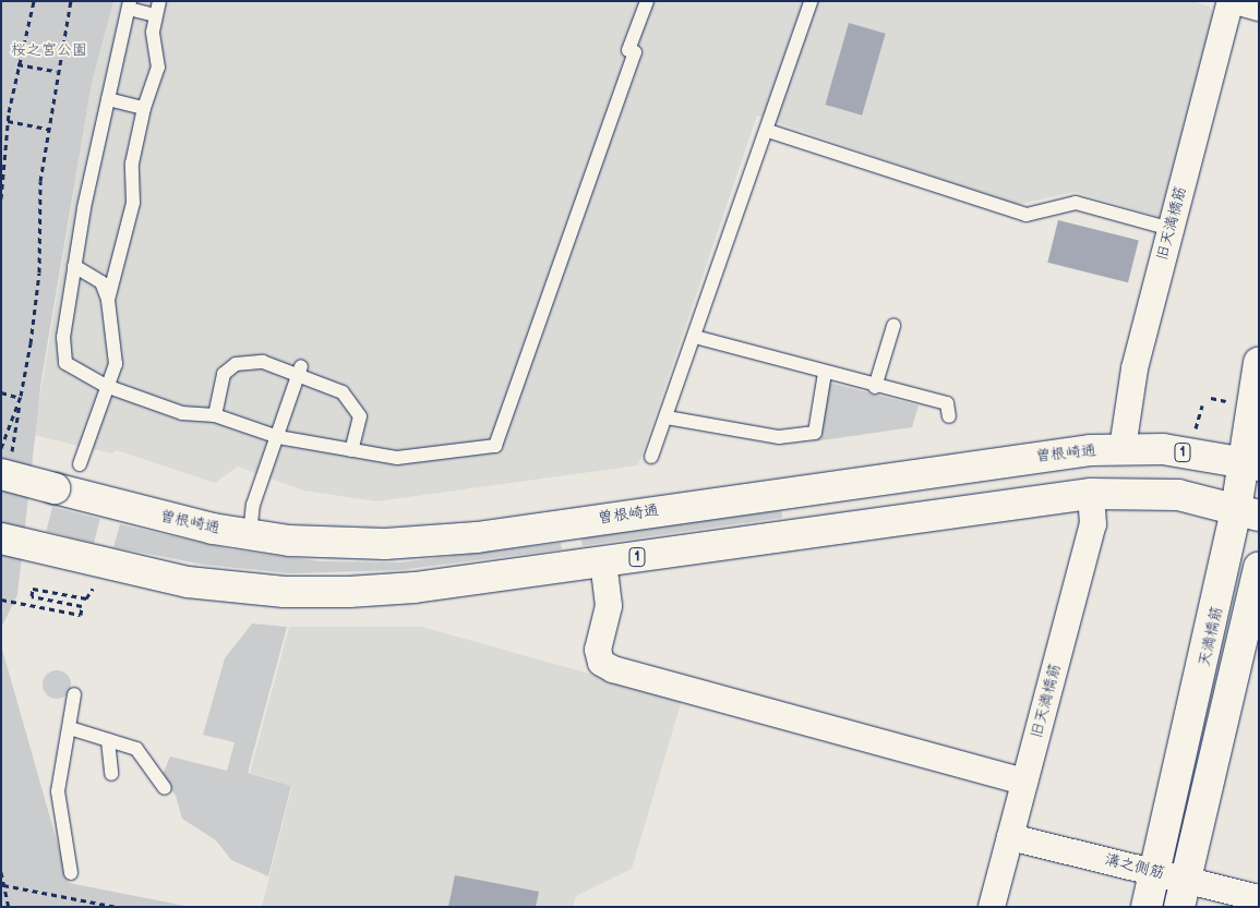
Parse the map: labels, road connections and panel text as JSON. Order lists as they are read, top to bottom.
{
  "streets": {
    "main road": ["1", "曽根崎通", "天満橋筋"],
    "street": ["旧天満橋筋", "溝之側筋"]
  },
  "crossings": [
    ["旧天満橋筋", "1"],
    ["旧天満橋筋", "曽根崎通"],
    ["旧天満橋筋", "溝之側筋"],
    ["1", "天満橋筋"],
    ["曽根崎通", "天満橋筋"],
    ["天満橋筋", "溝之側筋"]
  ],
  "parks": ["桜之宮公園"]
}
